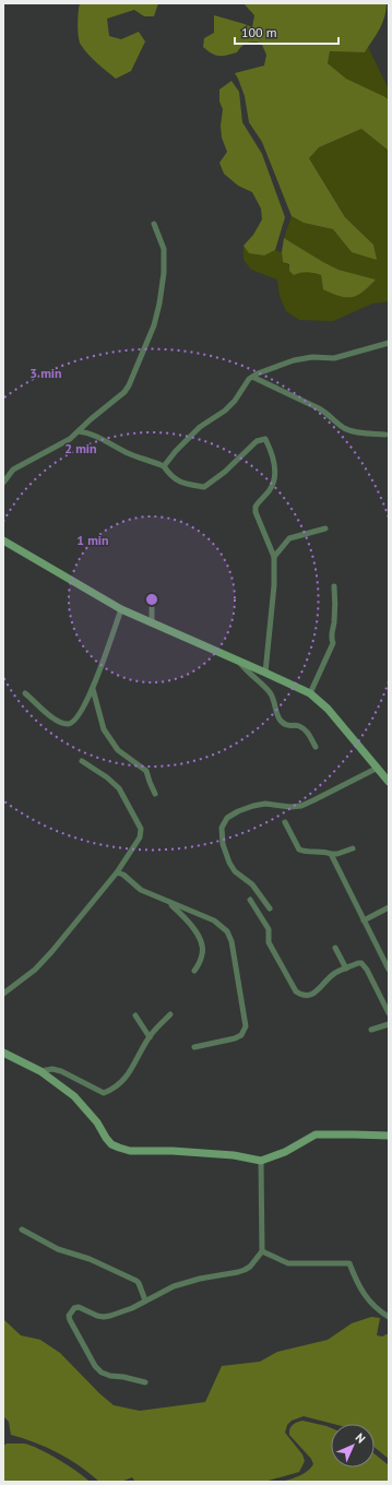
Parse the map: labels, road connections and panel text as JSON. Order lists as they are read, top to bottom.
{
  "scale_bar": "100 m",
  "north": "top right",
  "rings": ["3 min", "2 min", "1 min"]
}
